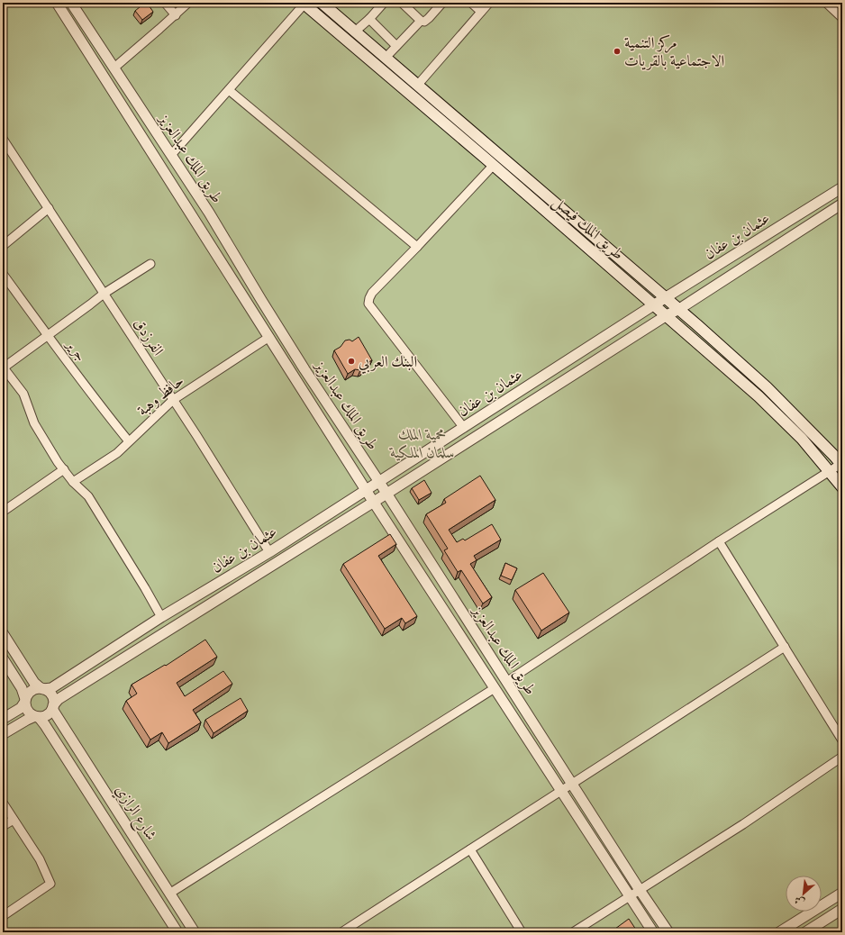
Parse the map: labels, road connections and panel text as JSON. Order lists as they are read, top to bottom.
{
  "streets": {
    "main road": ["طريق الملك فيصل"],
    "street": [
      "طريق الملك عبدالعزيز",
      "عثمان بن عفان",
      "الفرزدق",
      "جرير",
      "حافظ وهبة",
      "شارع الرازي"
    ]
  },
  "crossings": [
    ["طريق الملك عبدالعزيز", "عثمان بن عفان"],
    ["طريق الملك عبدالعزيز", "حافظ وهبة"],
    ["طريق الملك فيصل", "عثمان بن عفان"],
    ["عثمان بن عفان", "الفرزدق"],
    ["عثمان بن عفان", "شارع الرازي"],
    ["الفرزدق", "حافظ وهبة"],
    ["جرير", "حافظ وهبة"]
  ],
  "parks": ["محمية الملك سلمان الملكية"],
  "places": ["مركز التنمية الاجتماعية بالقريات", "البنك العربي"],
  "north": "bottom left"
}
